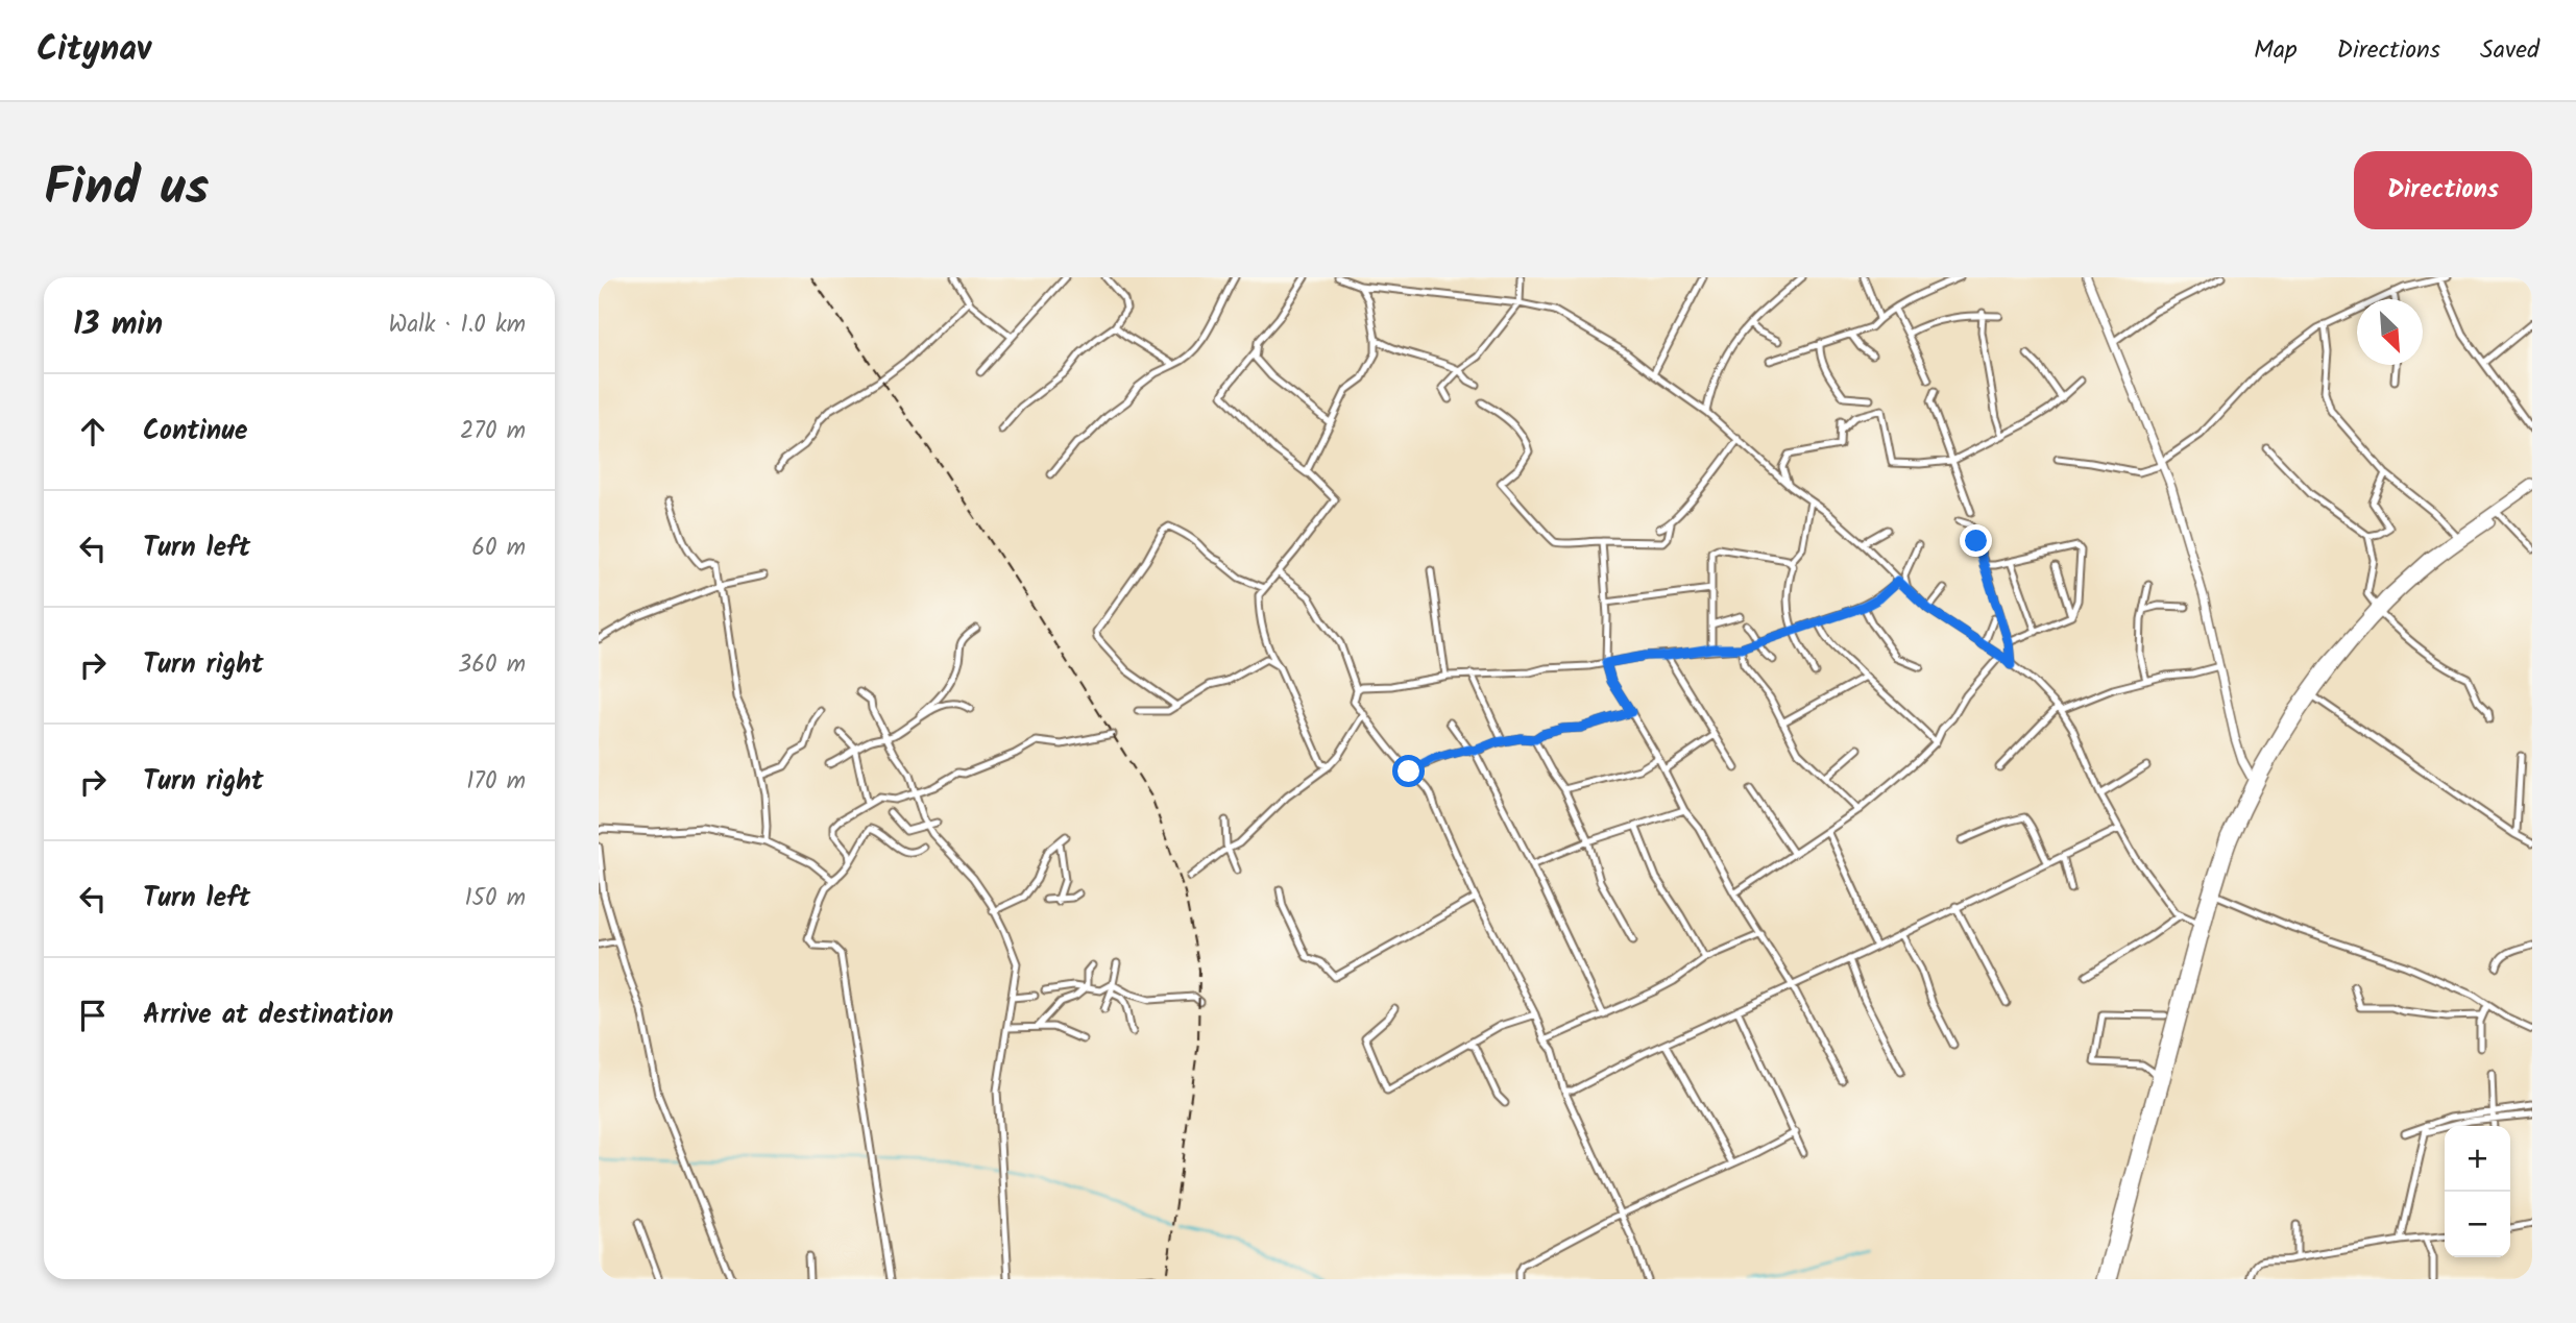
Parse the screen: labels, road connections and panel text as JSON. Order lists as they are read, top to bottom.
{
  "north": "bottom right",
  "page": {
    "header": "Citynav",
    "nav": ["Map", "Directions", "Saved"],
    "title": "Find us",
    "buttons": "Directions",
    "heading": ["13 min", "Walk · 1.0 km"],
    "list": [
      ["Continue", "270 m"],
      ["Turn left", "60 m"],
      ["Turn right", "360 m"],
      ["Turn right", "170 m"],
      ["Turn left", "150 m"],
      "Arrive at destination"
    ],
    "map_buttons": ["+", "−"]
  }
}
